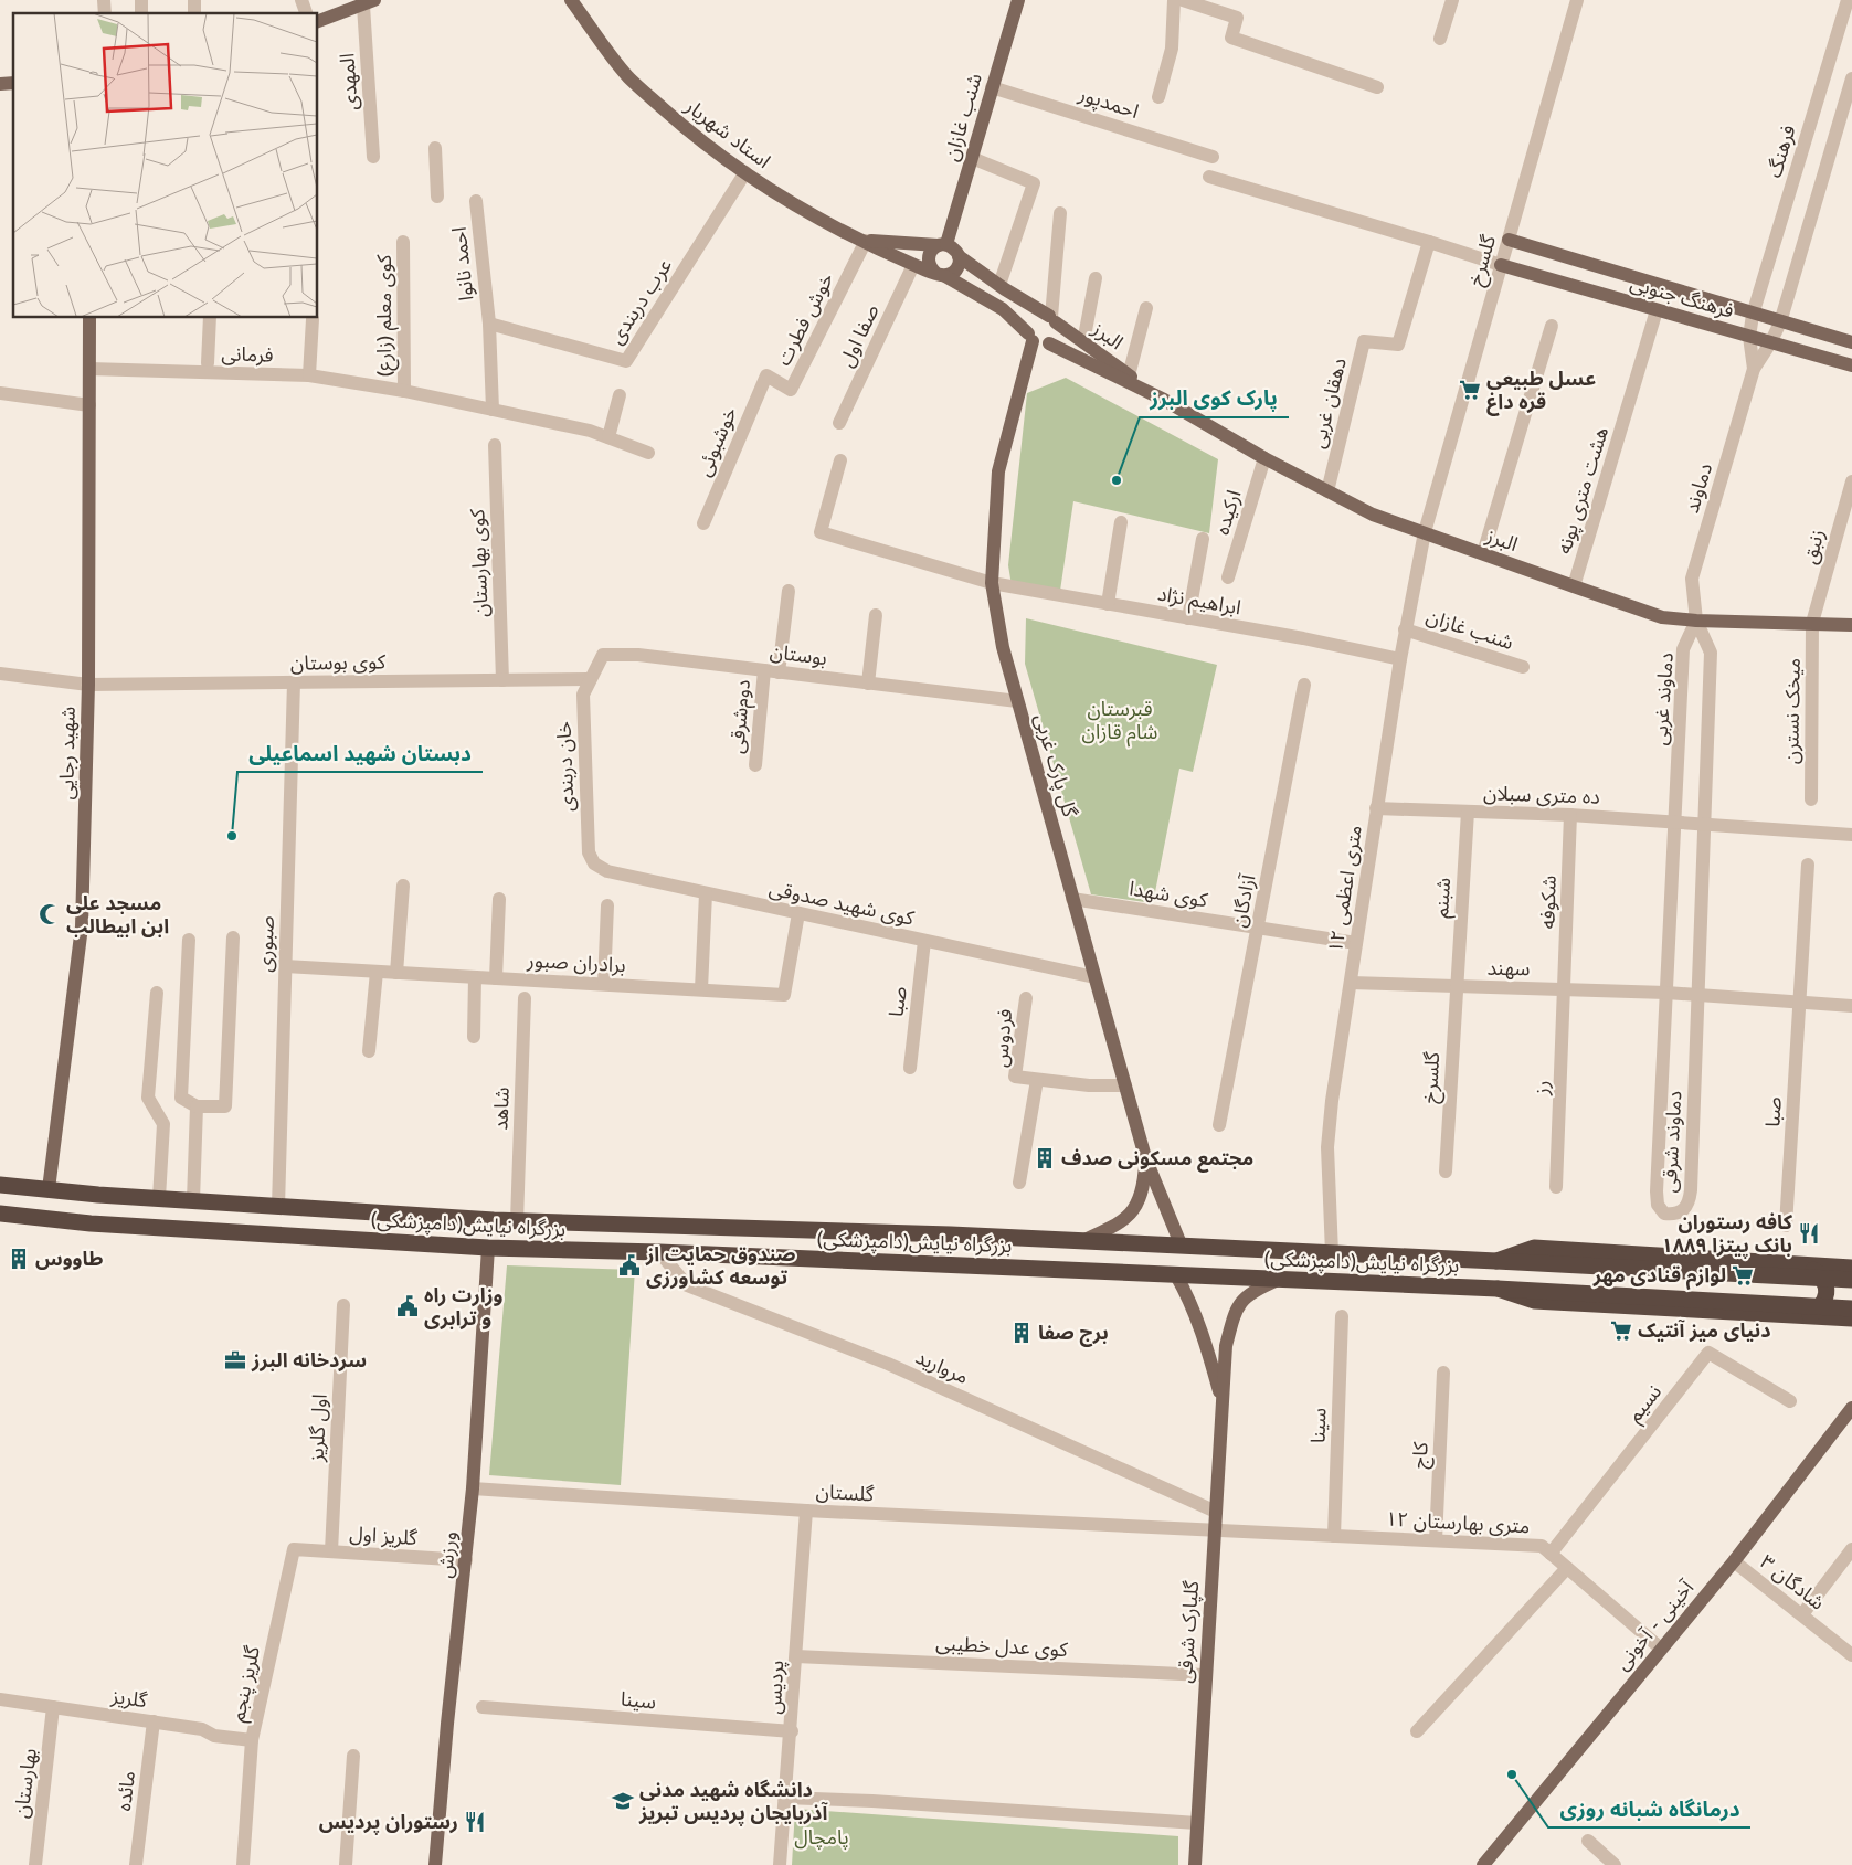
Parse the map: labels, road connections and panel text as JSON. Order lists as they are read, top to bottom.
{
  "streets": {
    "highway": ["بزرگراه نیایش(دامپزشکی)"],
    "main road": [
      "شنب غازان",
      "استاد شهریار",
      "فرهنگ جنوبی",
      "البرز",
      "شهید رجایی",
      "گل پارک غربی",
      "ورزش",
      "آخینی - آخونی",
      "گلپارک شرقی"
    ],
    "street": [
      "المهدی",
      "احمدپور",
      "فرهنگ",
      "گلسرخ",
      "احمد نانوا",
      "عرب دربندی",
      "کوی معلم (زارع)",
      "خوش فطرت",
      "صفا اول",
      "فرمانی",
      "دهقان غربی",
      "خوشبوئی",
      "دماوند",
      "هشت متری پونه",
      "ارکیده",
      "زنبق",
      "کوی بهارستان",
      "ابراهیم نژاد",
      "بوستان",
      "کوی بوستان",
      "دماوند غربی",
      "میخک نسترن",
      "دوم‌شرقی",
      "خان دربندی",
      "ده متری سبلان",
      "۱۲ متری اعظمی",
      "کوی شهدا",
      "شبنم",
      "آزادگان",
      "شکوفه",
      "کوی شهید صدوقی",
      "صبوری",
      "برادران صبور",
      "سهند",
      "صبا",
      "فردوس",
      "رز",
      "شاهد",
      "دماوند شرقی",
      "مروارید",
      "نسیم",
      "سینا",
      "اول گلریز",
      "کاج",
      "گلستان",
      "۱۲ متری بهارستان",
      "گلریز اول",
      "شادگان ۳",
      "کوی عدل خطیبی",
      "گلریز پنجم",
      "پردیس",
      "گلریز",
      "بهارستان",
      "مائده"
    ]
  },
  "crossings": [
    ["احمدپور", "شنب غازان"],
    ["شنب غازان", "استاد شهریار"],
    ["شنب غازان", "البرز"],
    ["شنب غازان", "۱۲ متری اعظمی"],
    ["استاد شهریار", "عرب دربندی"],
    ["استاد شهریار", "خوش فطرت"],
    ["استاد شهریار", "صفا اول"],
    ["استاد شهریار", "البرز"],
    ["فرهنگ", "فرهنگ جنوبی"],
    ["فرهنگ", "دماوند"],
    ["گلسرخ", "فرهنگ جنوبی"],
    ["گلسرخ", "البرز"],
    ["گلسرخ", "۱۲ متری اعظمی"],
    ["گلسرخ", "شبنم"],
    ["گلسرخ", "سهند"],
    ["احمد نانوا", "عرب دربندی"],
    ["احمد نانوا", "فرمانی"],
    ["فرهنگ جنوبی", "هشت متری پونه"],
    ["کوی معلم (زارع)", "فرمانی"],
    ["خوش فطرت", "خوشبوئی"],
    ["البرز", "دهقان غربی"],
    ["البرز", "دماوند"],
    ["البرز", "هشت متری پونه"],
    ["البرز", "ارکیده"],
    ["البرز", "زنبق"],
    ["البرز", "دماوند غربی"],
    ["البرز", "میخک نسترن"],
    ["البرز", "گل پارک غربی"],
    ["البرز", "۱۲ متری اعظمی"],
    ["فرمانی", "شهید رجایی"],
    ["دماوند", "دماوند غربی"],
    ["زنبق", "میخک نسترن"],
    ["کوی بهارستان", "کوی بوستان"],
    ["ابراهیم نژاد", "گل پارک غربی"],
    ["ابراهیم نژاد", "۱۲ متری اعظمی"],
    ["بوستان", "کوی بوستان"],
    ["بوستان", "دوم‌شرقی"],
    ["بوستان", "گل پارک غربی"],
    ["بوستان", "خان دربندی"],
    ["کوی بوستان", "شهید رجایی"],
    ["کوی بوستان", "خان دربندی"],
    ["کوی بوستان", "صبوری"],
    ["دماوند غربی", "ده متری سبلان"],
    ["دماوند غربی", "سهند"],
    ["دماوند غربی", "دماوند شرقی"],
    ["شهید رجایی", "بزرگراه نیایش(دامپزشکی)"],
    ["گل پارک غربی", "کوی شهدا"],
    ["گل پارک غربی", "کوی شهید صدوقی"],
    ["گل پارک غربی", "فردوس"],
    ["خان دربندی", "کوی شهید صدوقی"],
    ["ده متری سبلان", "۱۲ متری اعظمی"],
    ["ده متری سبلان", "شبنم"],
    ["ده متری سبلان", "شکوفه"],
    ["۱۲ متری اعظمی", "کوی شهدا"],
    ["۱۲ متری اعظمی", "سهند"],
    ["۱۲ متری اعظمی", "بزرگراه نیایش(دامپزشکی)"],
    ["کوی شهدا", "آزادگان"],
    ["شبنم", "سهند"],
    ["شکوفه", "سهند"],
    ["شکوفه", "رز"],
    ["کوی شهید صدوقی", "برادران صبور"],
    ["کوی شهید صدوقی", "صبا"],
    ["صبوری", "برادران صبور"],
    ["صبوری", "بزرگراه نیایش(دامپزشکی)"],
    ["سهند", "رز"],
    ["سهند", "دماوند شرقی"],
    ["شاهد", "بزرگراه نیایش(دامپزشکی)"],
    ["بزرگراه نیایش(دامپزشکی)", "مروارید"],
    ["بزرگراه نیایش(دامپزشکی)", "ورزش"],
    ["بزرگراه نیایش(دامپزشکی)", "گلپارک شرقی"],
    ["مروارید", "گلپارک شرقی"],
    ["نسیم", "۱۲ متری بهارستان"],
    ["سینا", "۱۲ متری بهارستان"],
    ["سینا", "پردیس"],
    ["اول گلریز", "گلریز اول"],
    ["اول گلریز", "گلریز پنجم"],
    ["کاج", "۱۲ متری بهارستان"],
    ["گلستان", "۱۲ متری بهارستان"],
    ["گلستان", "ورزش"],
    ["گلستان", "گلپارک شرقی"],
    ["گلستان", "پردیس"],
    ["۱۲ متری بهارستان", "آخینی - آخونی"],
    ["۱۲ متری بهارستان", "گلپارک شرقی"],
    ["گلریز اول", "ورزش"],
    ["گلریز اول", "گلریز پنجم"],
    ["شادگان ۳", "آخینی - آخونی"],
    ["گلپارک شرقی", "کوی عدل خطیبی"],
    ["کوی عدل خطیبی", "پردیس"],
    ["گلریز پنجم", "گلریز"],
    ["گلریز", "بهارستان"],
    ["گلریز", "مائده"]
  ],
  "parks": ["قبرستان شام قازان", "پامچال"],
  "places": {
    "supermarket": ["عسل طبیعی قره داغ", "لوازم قنادی مهر", "دنیای میز آنتیک"],
    "other": ["پارک کوی البرز", "دبستان شهید اسماعیلی", "درمانگاه شبانه روزی"],
    "mosque": ["مسجد علی ابن ابیطالب"],
    "building": ["مجتمع مسکونی صدف", "طاووس", "برج صفا"],
    "restaurant": ["کافه رستوران بانک پیتزا ۱۸۸۹", "رستوران پردیس"],
    "public building": ["صندوق حمایت از توسعه کشاورزی", "وزارت راه و ترابری"],
    "office": ["سردخانه البرز"],
    "school or university": ["دانشگاه شهید مدنی آذربایجان پردیس تبریز"]
  }
}
